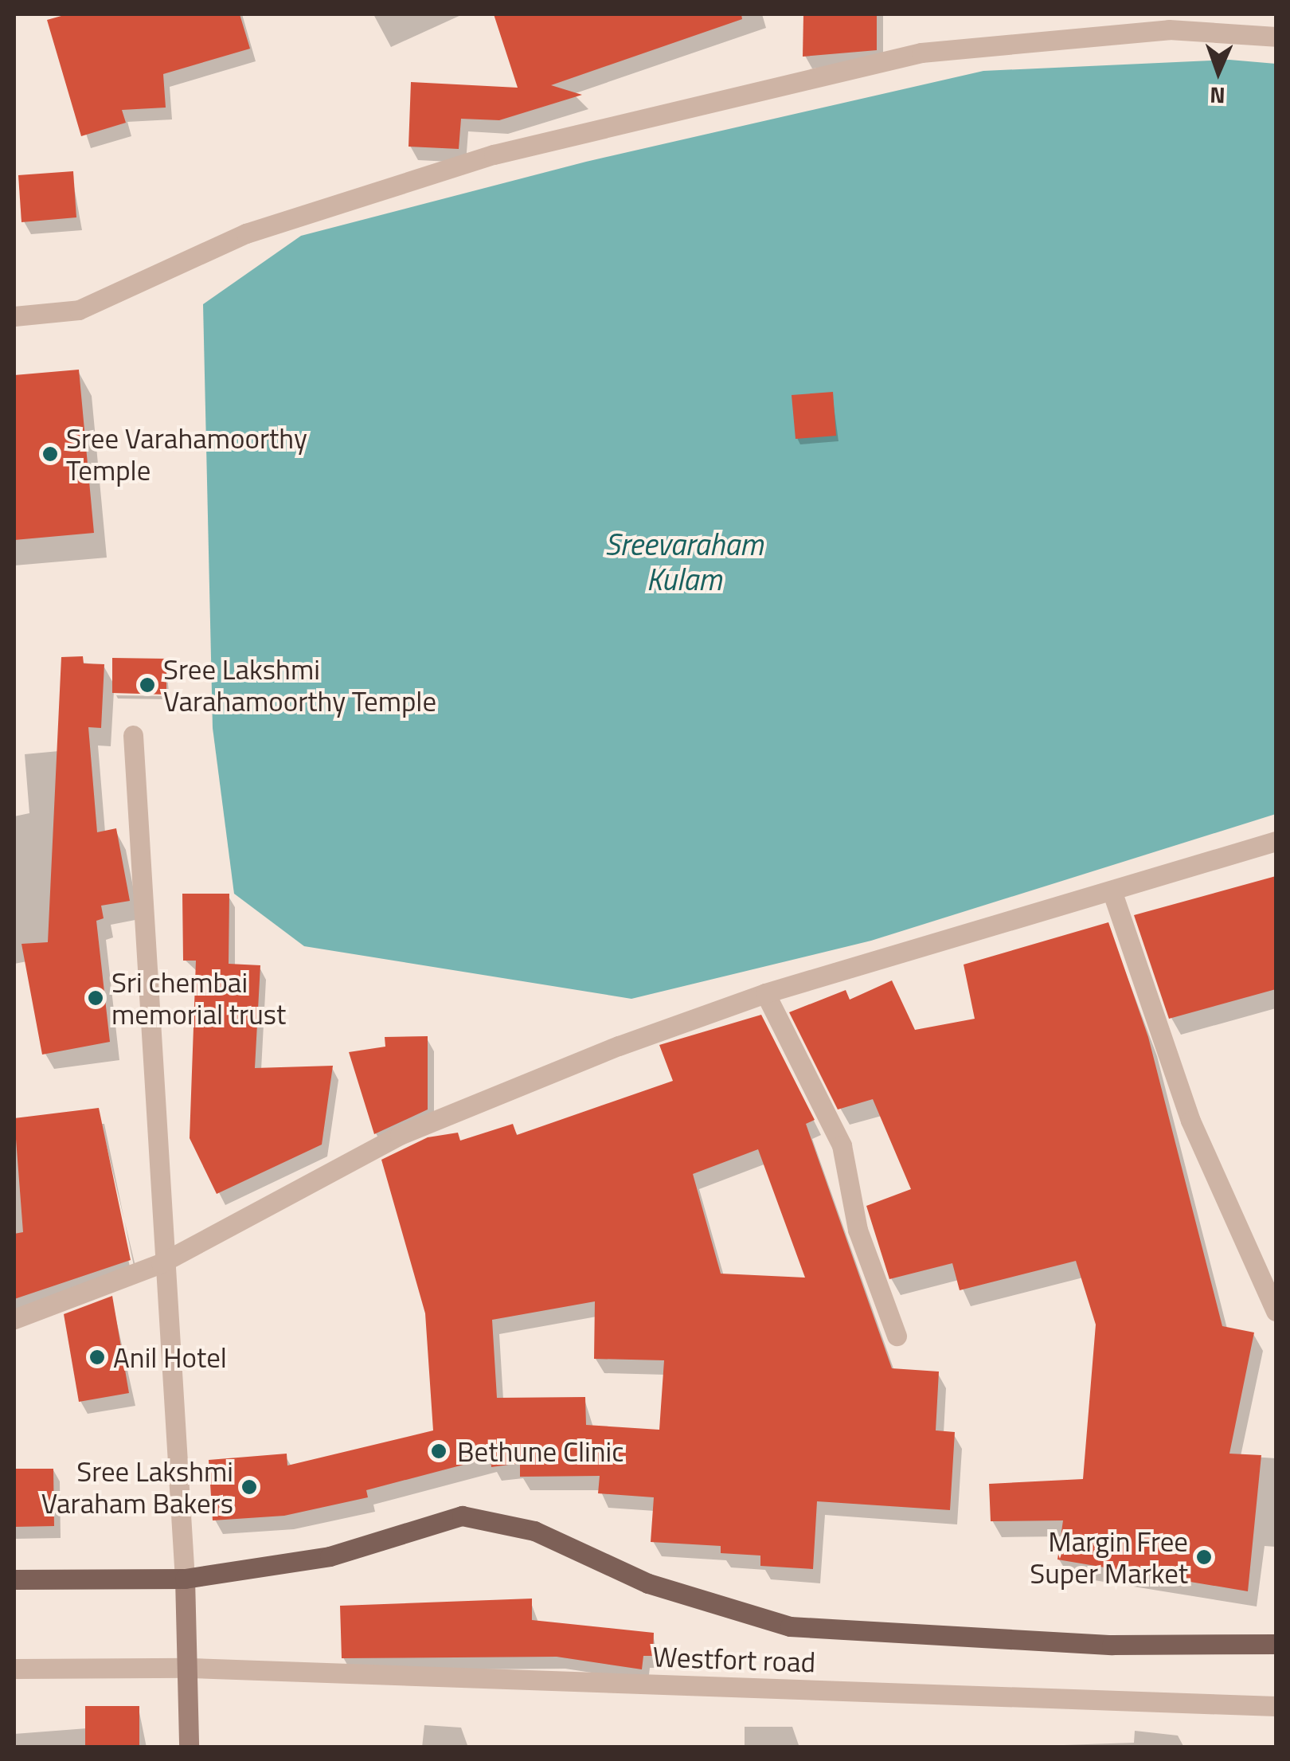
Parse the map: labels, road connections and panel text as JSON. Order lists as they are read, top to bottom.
{
  "streets": {
    "street": ["Westfort road"]
  },
  "water": ["Sreevaraham Kulam"],
  "places": [
    "Sree Varahamoorthy Temple",
    "Sree Lakshmi Varahamoorthy Temple",
    "Sri chembai memorial trust",
    "Anil Hotel",
    "Bethune Clinic",
    "Sree Lakshmi Varaham Bakers",
    "Margin Free Super Market"
  ],
  "north": "bottom"
}
